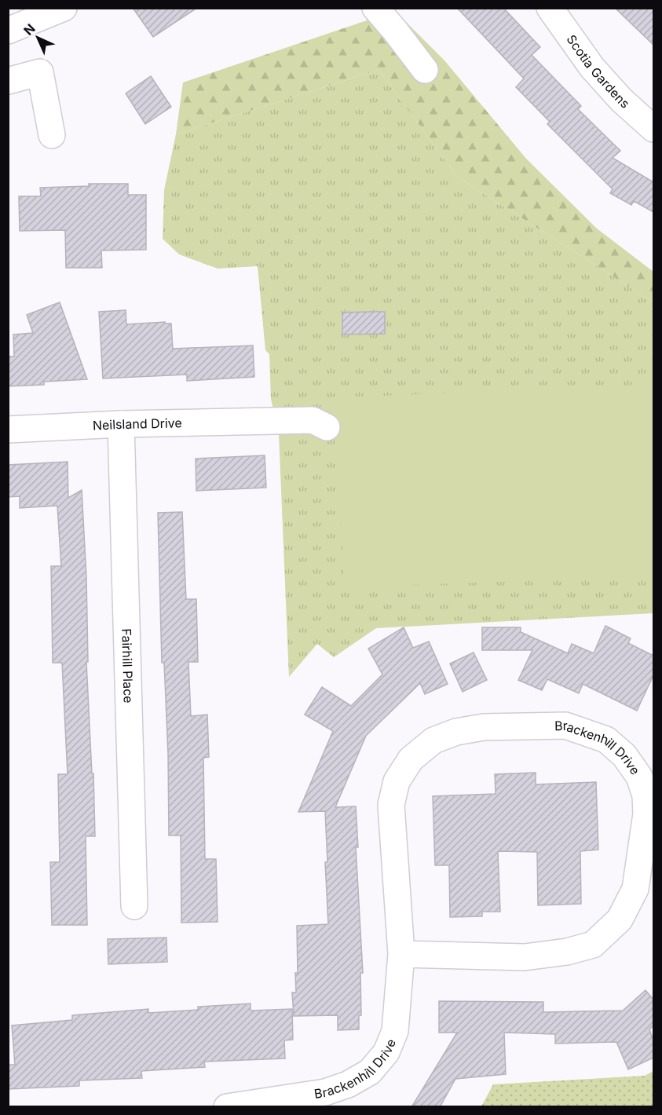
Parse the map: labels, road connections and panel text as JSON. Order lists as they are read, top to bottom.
{
  "streets": {
    "street": [
      "Scotia Gardens",
      "Neilsland Drive",
      "Fairhill Place",
      "Brackenhill Drive"
    ]
  },
  "crossings": [
    ["Neilsland Drive", "Fairhill Place"]
  ],
  "north": "top left"
}
